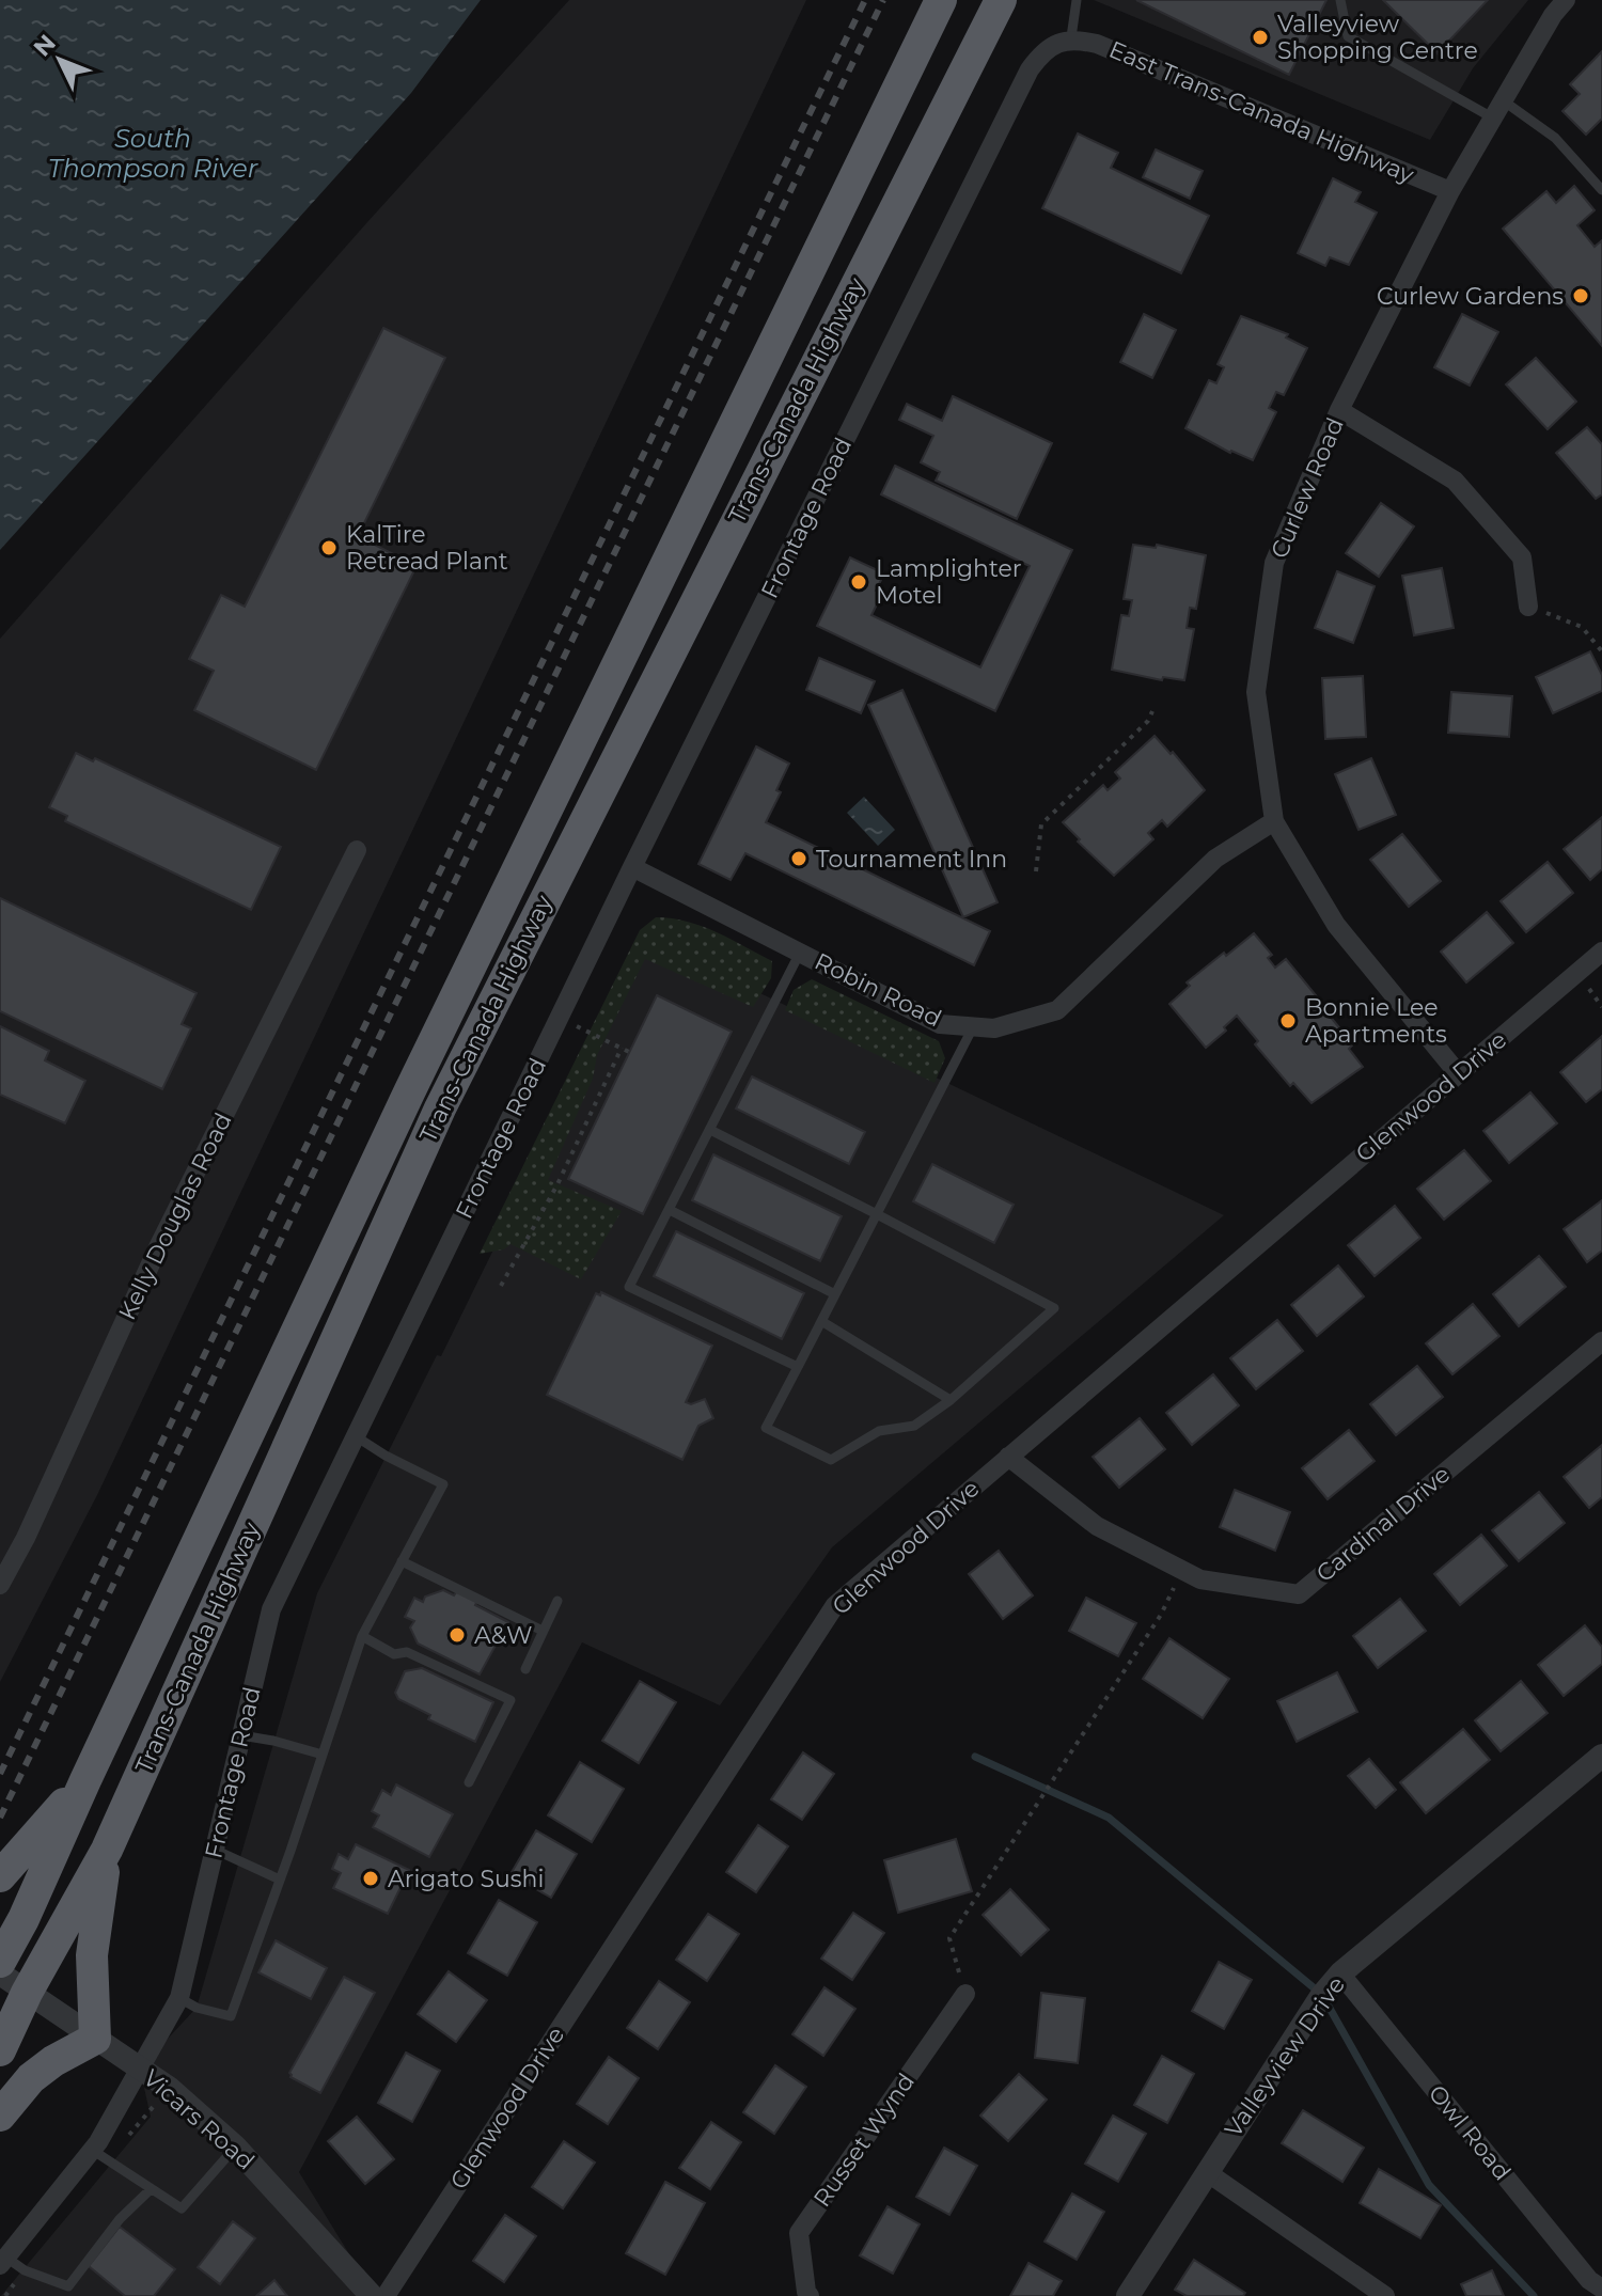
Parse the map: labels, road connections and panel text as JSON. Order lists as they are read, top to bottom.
{
  "streets": {
    "highway": ["Trans-Canada Highway"],
    "street": [
      "East Trans-Canada Highway",
      "Curlew Road",
      "Frontage Road",
      "Robin Road",
      "Glenwood Drive",
      "Kelly Douglas Road",
      "Cardinal Drive",
      "Valleyview Drive",
      "Vicars Road",
      "Owl Road",
      "Russet Wynd"
    ]
  },
  "crossings": [
    ["East Trans-Canada Highway", "Curlew Road"],
    ["East Trans-Canada Highway", "Frontage Road"],
    ["Trans-Canada Highway", "Vicars Road"],
    ["Curlew Road", "Robin Road"],
    ["Curlew Road", "Glenwood Drive"],
    ["Frontage Road", "Robin Road"],
    ["Frontage Road", "Vicars Road"],
    ["Glenwood Drive", "Cardinal Drive"],
    ["Valleyview Drive", "Owl Road"]
  ],
  "water": ["South Thompson River"],
  "places": [
    "Valleyview Shopping Centre",
    "Curlew Gardens",
    "KalTire Retread Plant",
    "Lamplighter Motel",
    "Tournament Inn",
    "Bonnie Lee Apartments",
    "A&W",
    "Arigato Sushi"
  ],
  "north": "top left"
}
